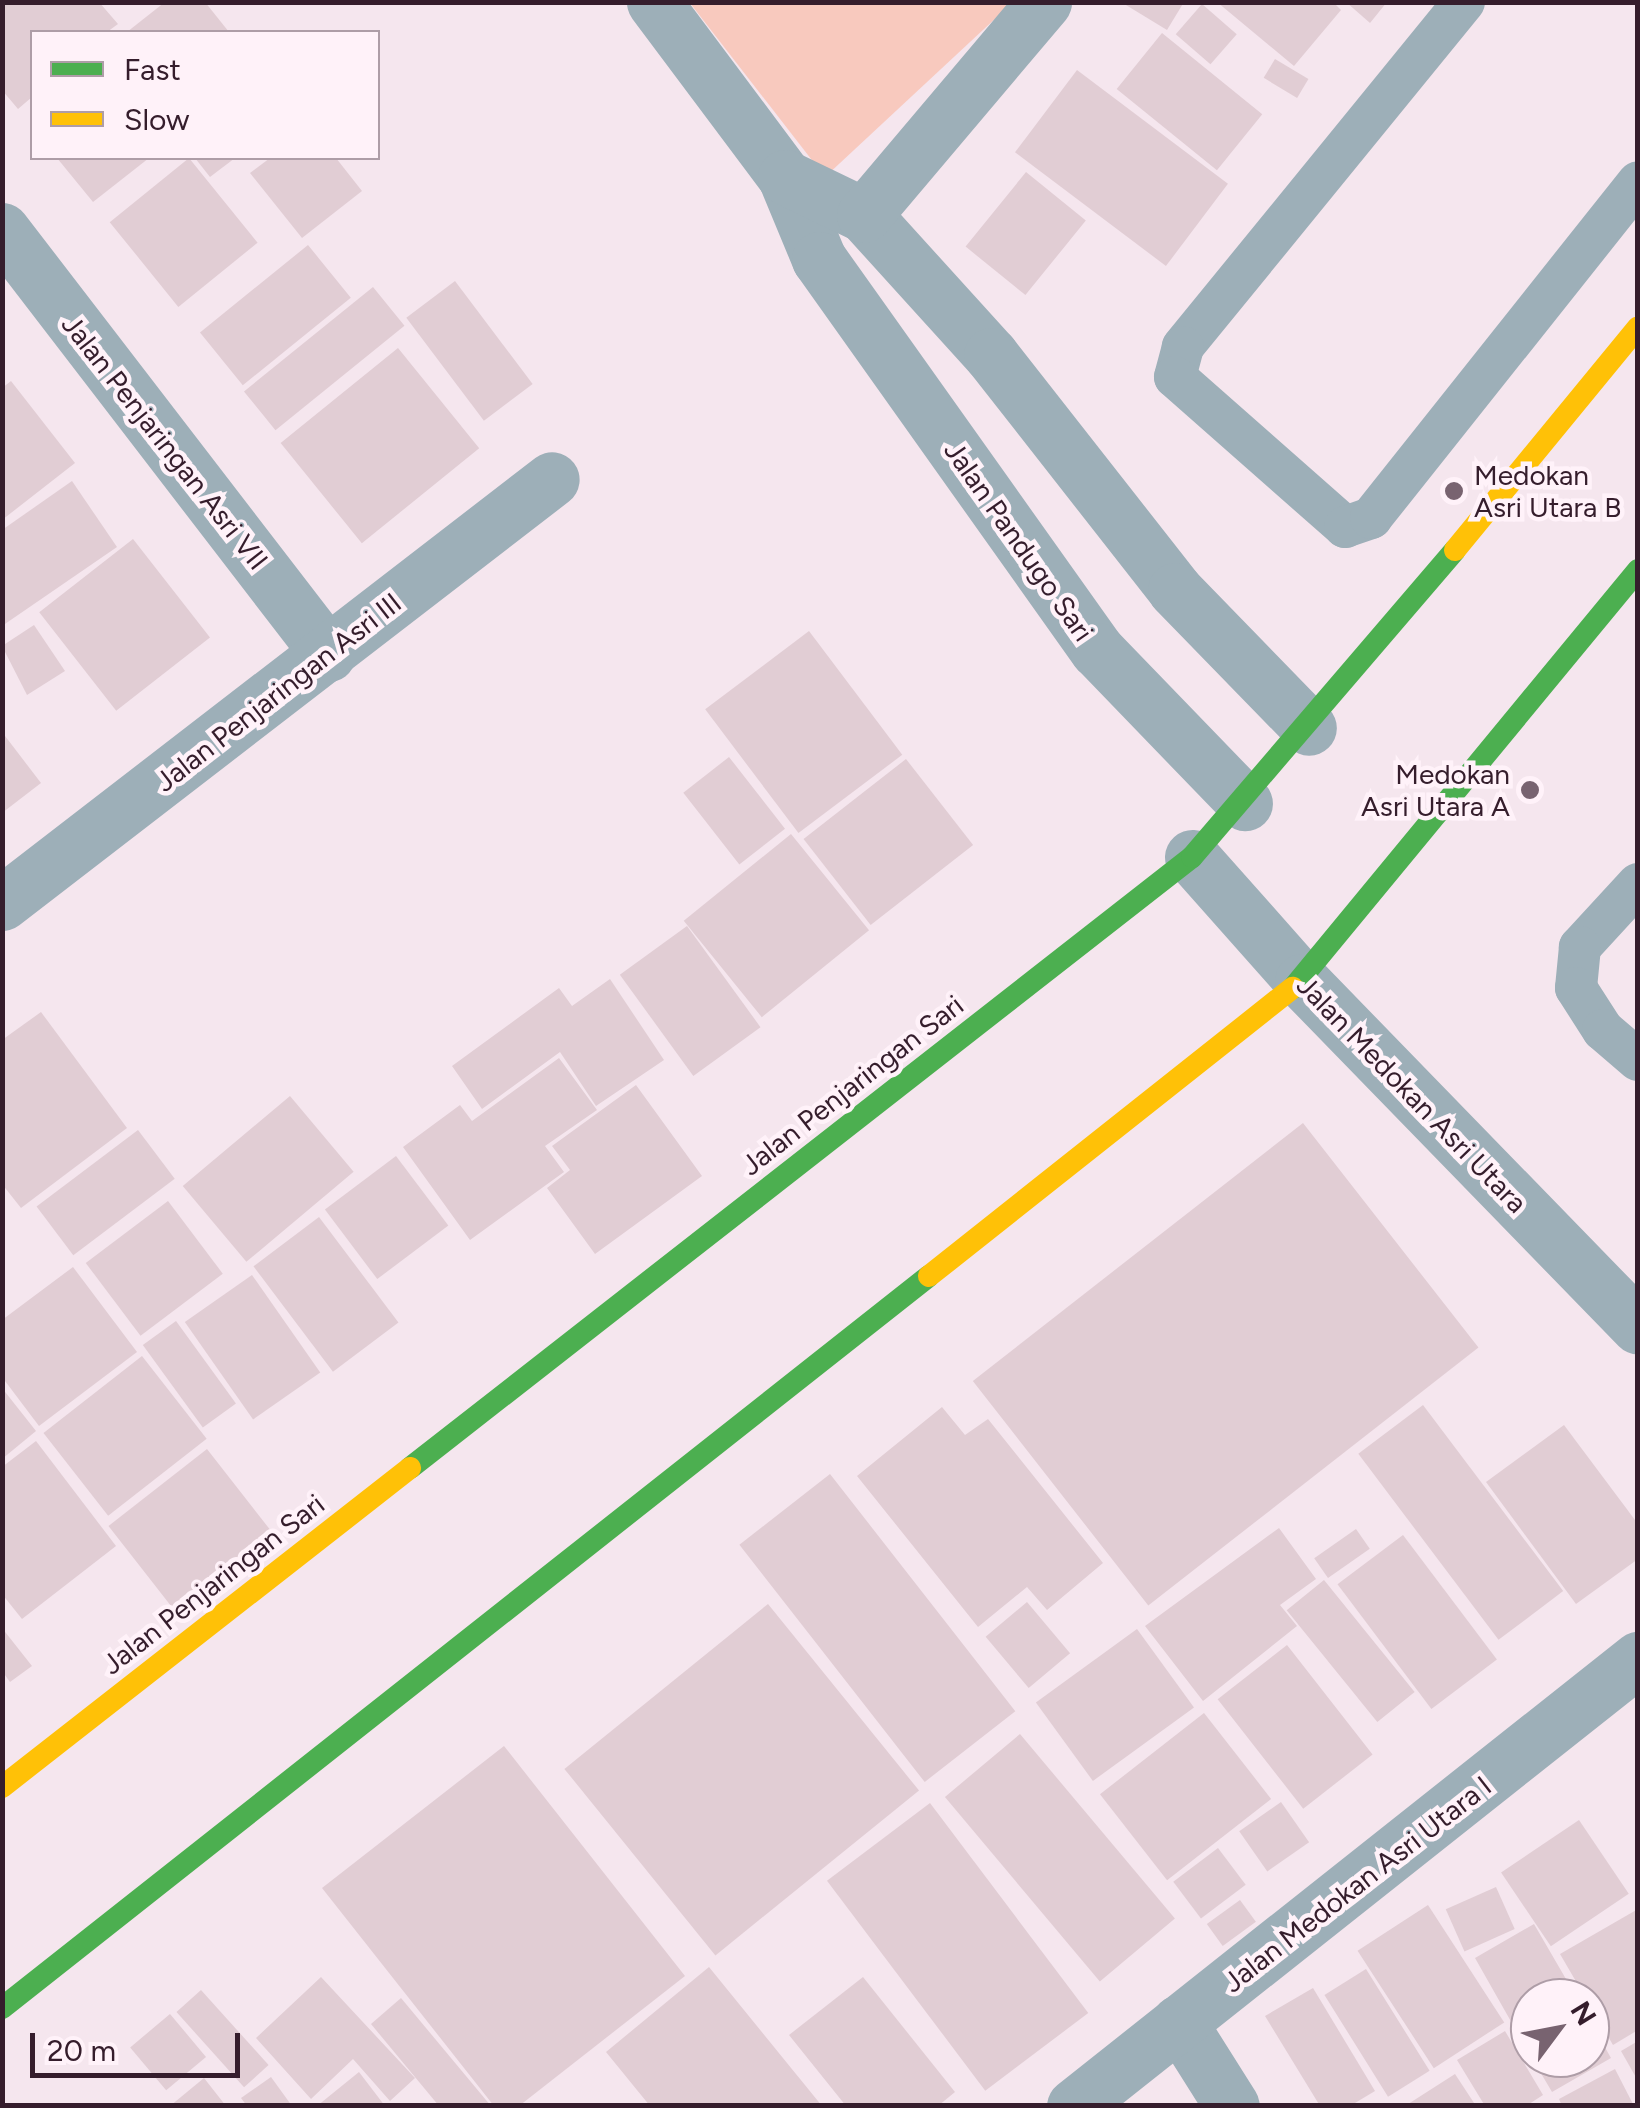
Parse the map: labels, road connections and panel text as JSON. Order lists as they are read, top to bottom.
{
  "streets": {
    "street": [
      "Jalan Penjaringan Asri VII",
      "Jalan Pandugo Sari",
      "Jalan Penjaringan Asri III",
      "Jalan Penjaringan Sari",
      "Jalan Medokan Asri Utara",
      "Jalan Medokan Asri Utara I"
    ]
  },
  "crossings": [
    ["Jalan Penjaringan Asri VII", "Jalan Penjaringan Asri III"],
    ["Jalan Pandugo Sari", "Jalan Penjaringan Sari"],
    ["Jalan Penjaringan Sari", "Jalan Medokan Asri Utara"]
  ],
  "places": ["Medokan Asri Utara B", "Medokan Asri Utara A"],
  "legend": ["Fast", "Slow"],
  "scale_bar": "20 m",
  "north": "top right"
}
